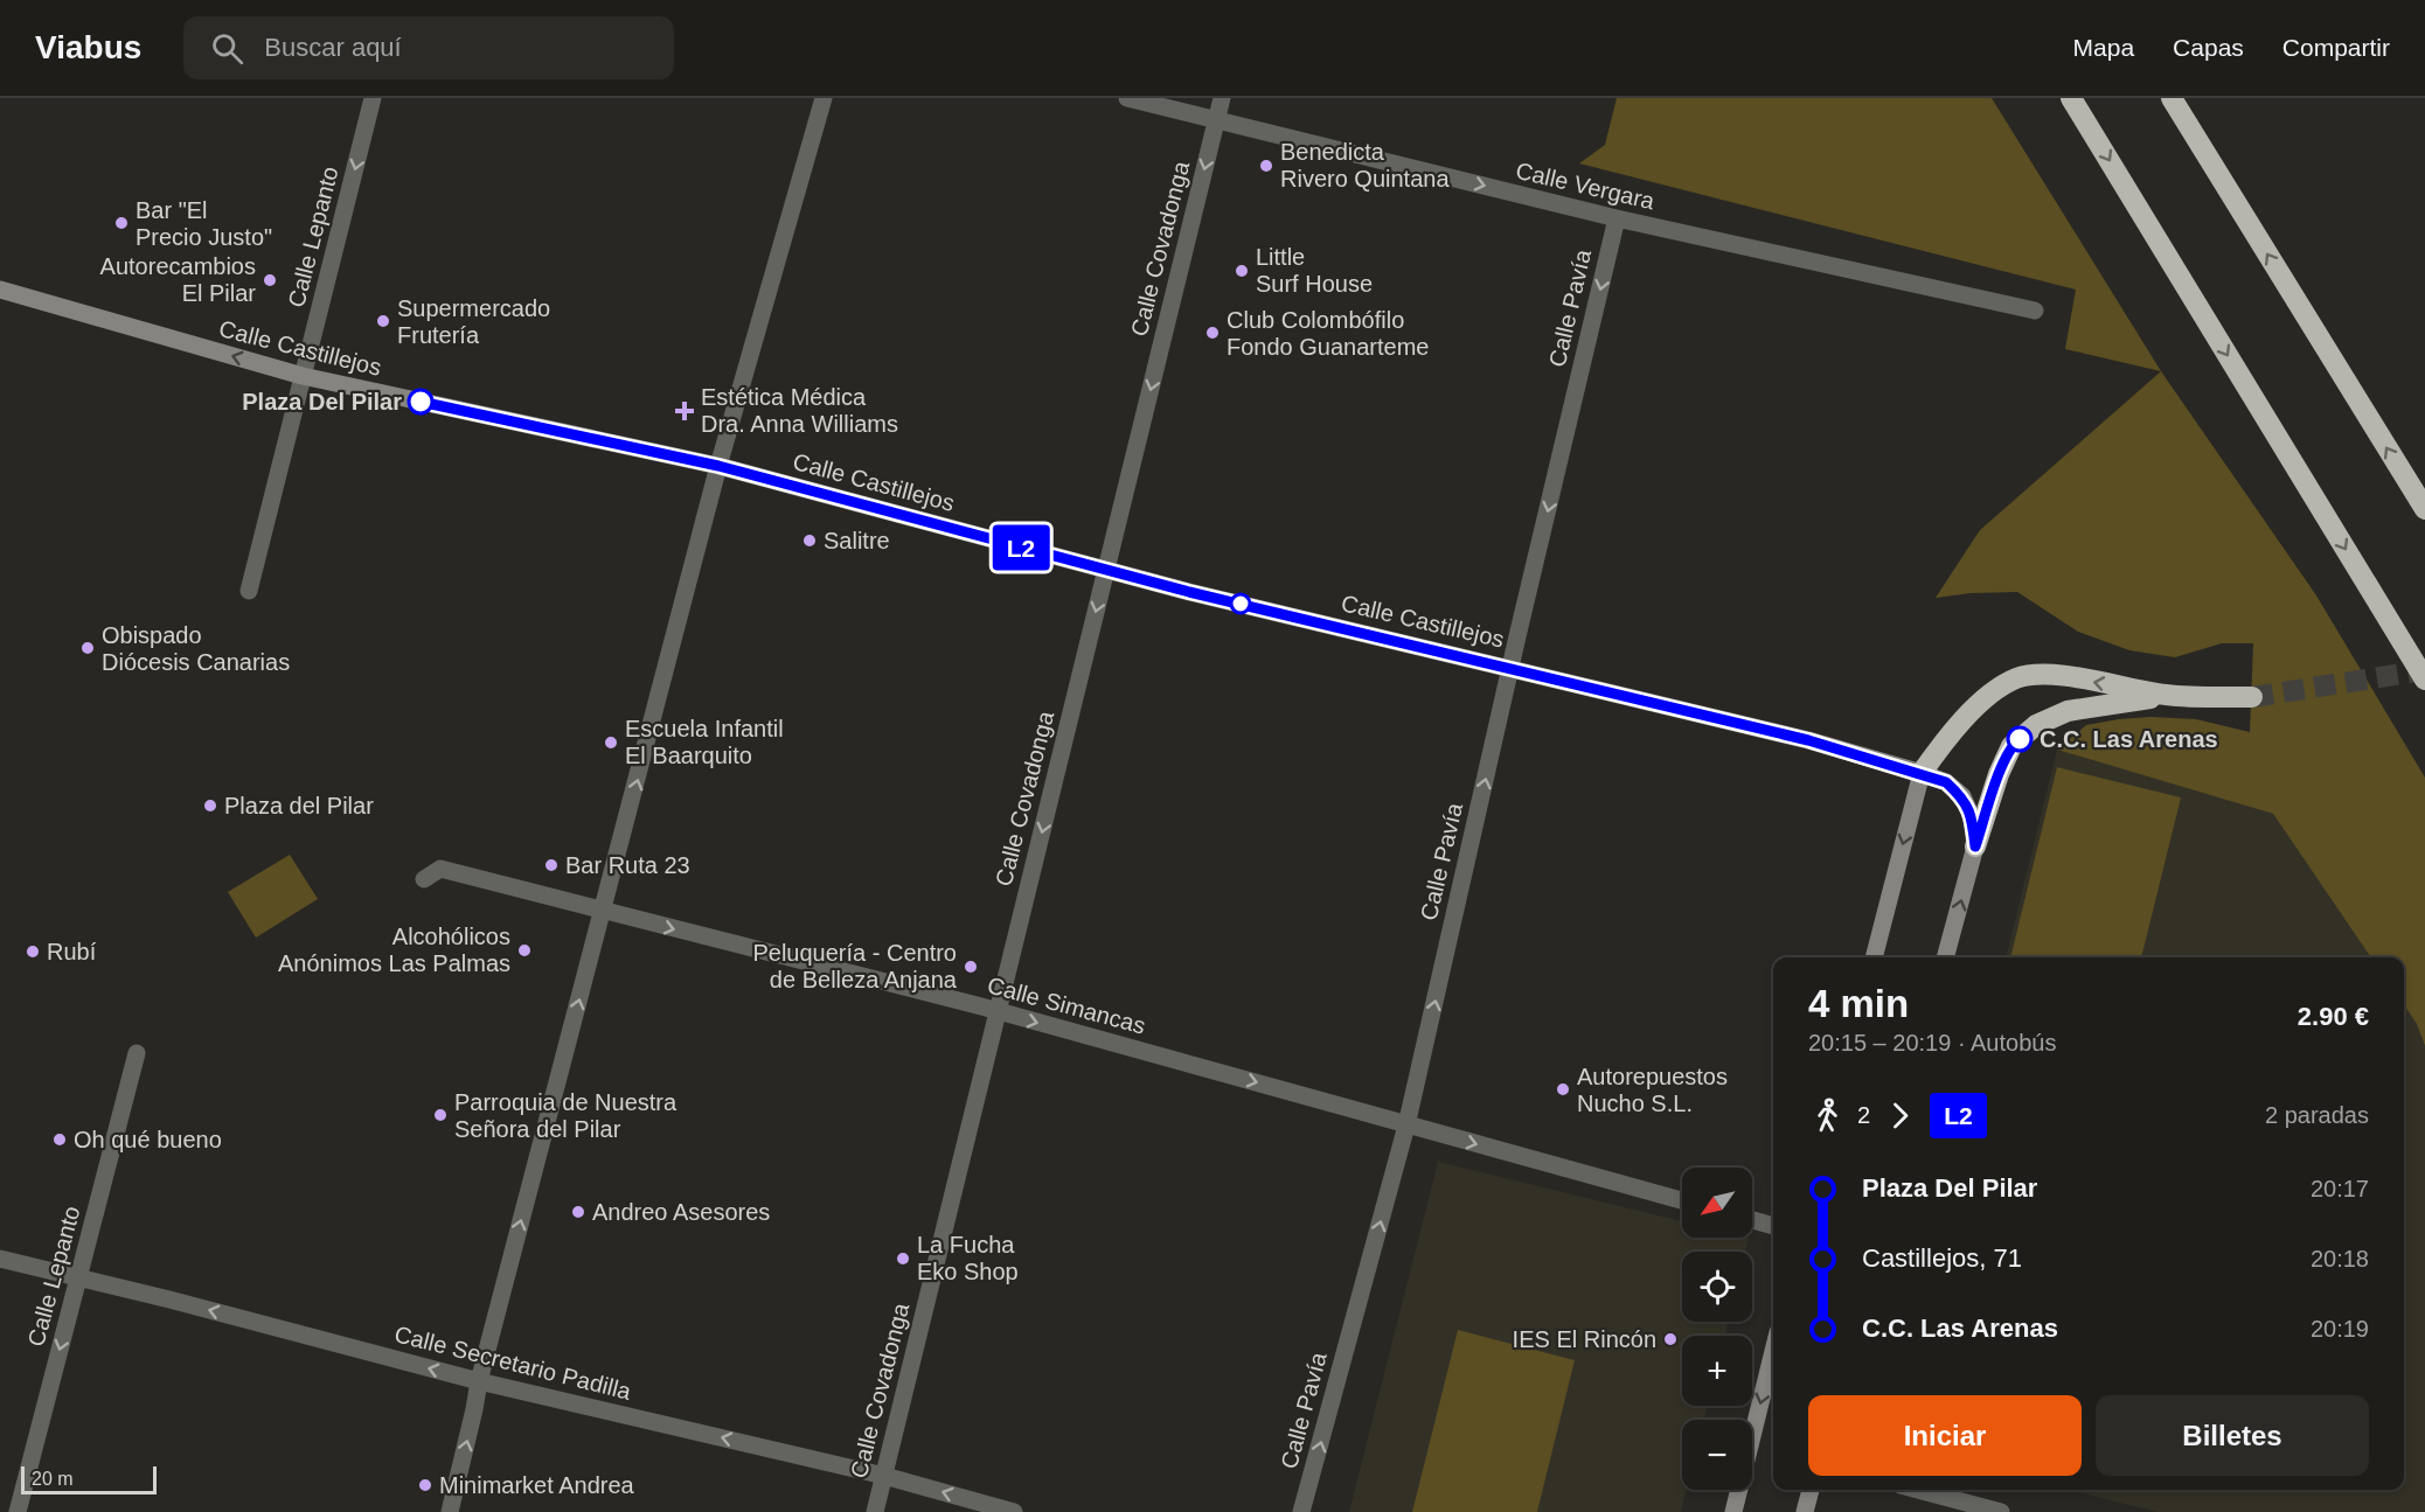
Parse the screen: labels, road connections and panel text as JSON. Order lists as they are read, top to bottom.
{
  "streets": {
    "street": [
      "Calle Vergara",
      "Calle Lepanto",
      "Calle Covadonga",
      "Calle Pavía",
      "Calle Castillejos",
      "Calle Simancas",
      "Calle Secretario Padilla"
    ]
  },
  "crossings": [
    ["Calle Vergara", "Calle Covadonga"],
    ["Calle Vergara", "Calle Pavía"],
    ["Calle Lepanto", "Calle Castillejos"],
    ["Calle Lepanto", "Calle Secretario Padilla"],
    ["Calle Covadonga", "Calle Castillejos"],
    ["Calle Covadonga", "Calle Simancas"],
    ["Calle Covadonga", "Calle Secretario Padilla"],
    ["Calle Pavía", "Calle Castillejos"],
    ["Calle Pavía", "Calle Simancas"]
  ],
  "one_way": [
    "Calle Vergara",
    "Calle Lepanto",
    "Calle Covadonga",
    "Calle Simancas",
    "Calle Secretario Padilla"
  ],
  "places": {
    "other": [
      "Benedicta Rivero Quintana",
      "Bar \"El Precio Justo\"",
      "Little Surf House",
      "Autorecambios El Pilar",
      "Supermercado Frutería",
      "Club Colombófilo Fondo Guanarteme",
      "Plaza Del Pilar",
      "Salitre",
      "Obispado Diócesis Canarias",
      "C.C. Las Arenas",
      "Escuela Infantil El Baarquito",
      "Plaza del Pilar",
      "Bar Ruta 23",
      "Alcohólicos Anónimos Las Palmas",
      "Rubí",
      "Peluquería - Centro de Belleza Anjana",
      "Autorepuestos Nucho S.L.",
      "Parroquia de Nuestra Señora del Pilar",
      "Oh qué bueno",
      "Andreo Asesores",
      "La Fucha Eko Shop",
      "IES El Rincón",
      "Minimarket Andrea"
    ],
    "health": ["Estética Médica Dra. Anna Williams"]
  },
  "lines": ["bus line L2"],
  "scale_bar": "20 m",
  "north": "bottom left",
  "page": {
    "header": "Viabus",
    "search": "Buscar aquí",
    "nav": ["Mapa", "Capas", "Compartir"],
    "on_map": "L2",
    "heading": ["4 min", "20:15 – 20:19 · Autobús", "2.90 €"],
    "legs": ["2", "L2", "2 paradas"],
    "list": [
      {
        "name": "Plaza Del Pilar",
        "value": "20:17"
      },
      {
        "name": "Castillejos, 71",
        "value": "20:18"
      },
      {
        "name": "C.C. Las Arenas",
        "value": "20:19"
      }
    ],
    "map_buttons": ["+", "−"],
    "buttons": ["Iniciar", "Billetes"],
    "scale": "20 m"
  }
}
